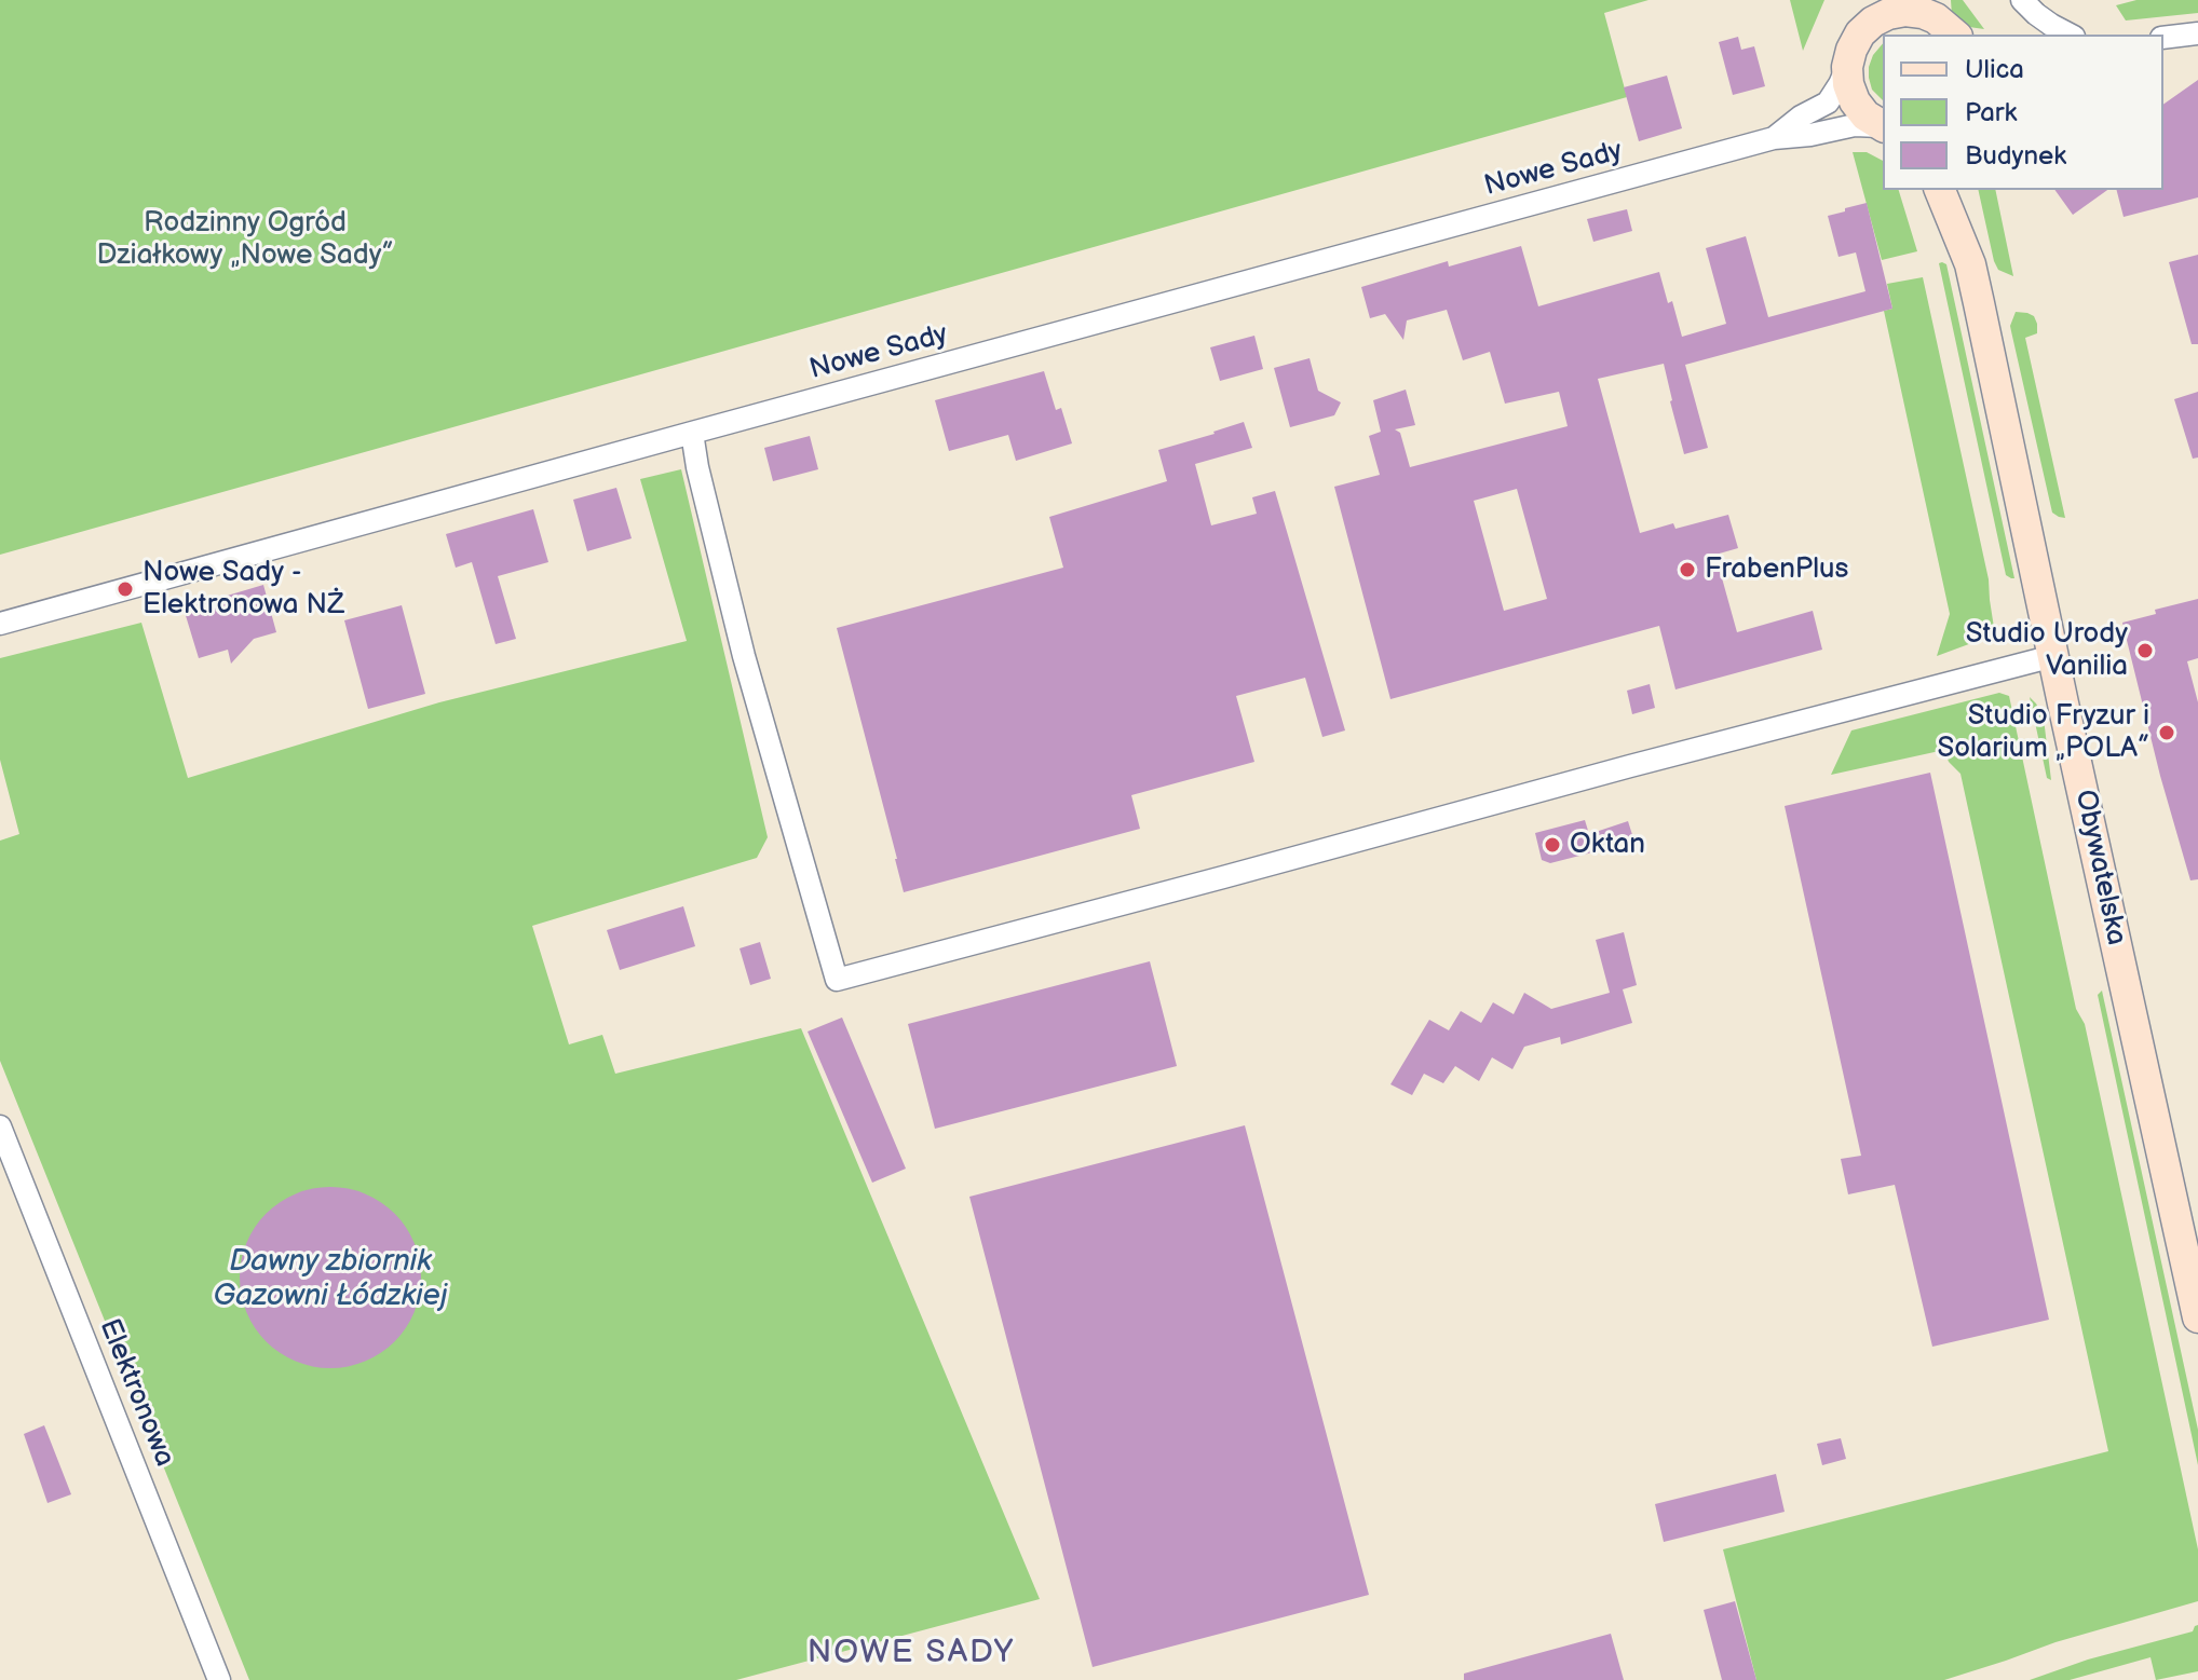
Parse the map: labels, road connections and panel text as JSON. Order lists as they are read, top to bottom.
{
  "streets": {
    "main road": ["Obywatelska"],
    "street": ["Nowe Sady", "Elektronowa"]
  },
  "districts": ["NOWE SADY"],
  "water": ["Dawny zbiornik Gazowni Łódzkiej"],
  "parks": ["Rodzinny Ogród Działkowy „Nowe Sady”"],
  "places": [
    "FrabenPlus",
    "Nowe Sady - Elektronowa NŻ",
    "Studio Urody Vanilia",
    "Studio Fryzur i Solarium „POLA”",
    "Oktan"
  ],
  "legend": ["Ulica", "Park", "Budynek"]
}
